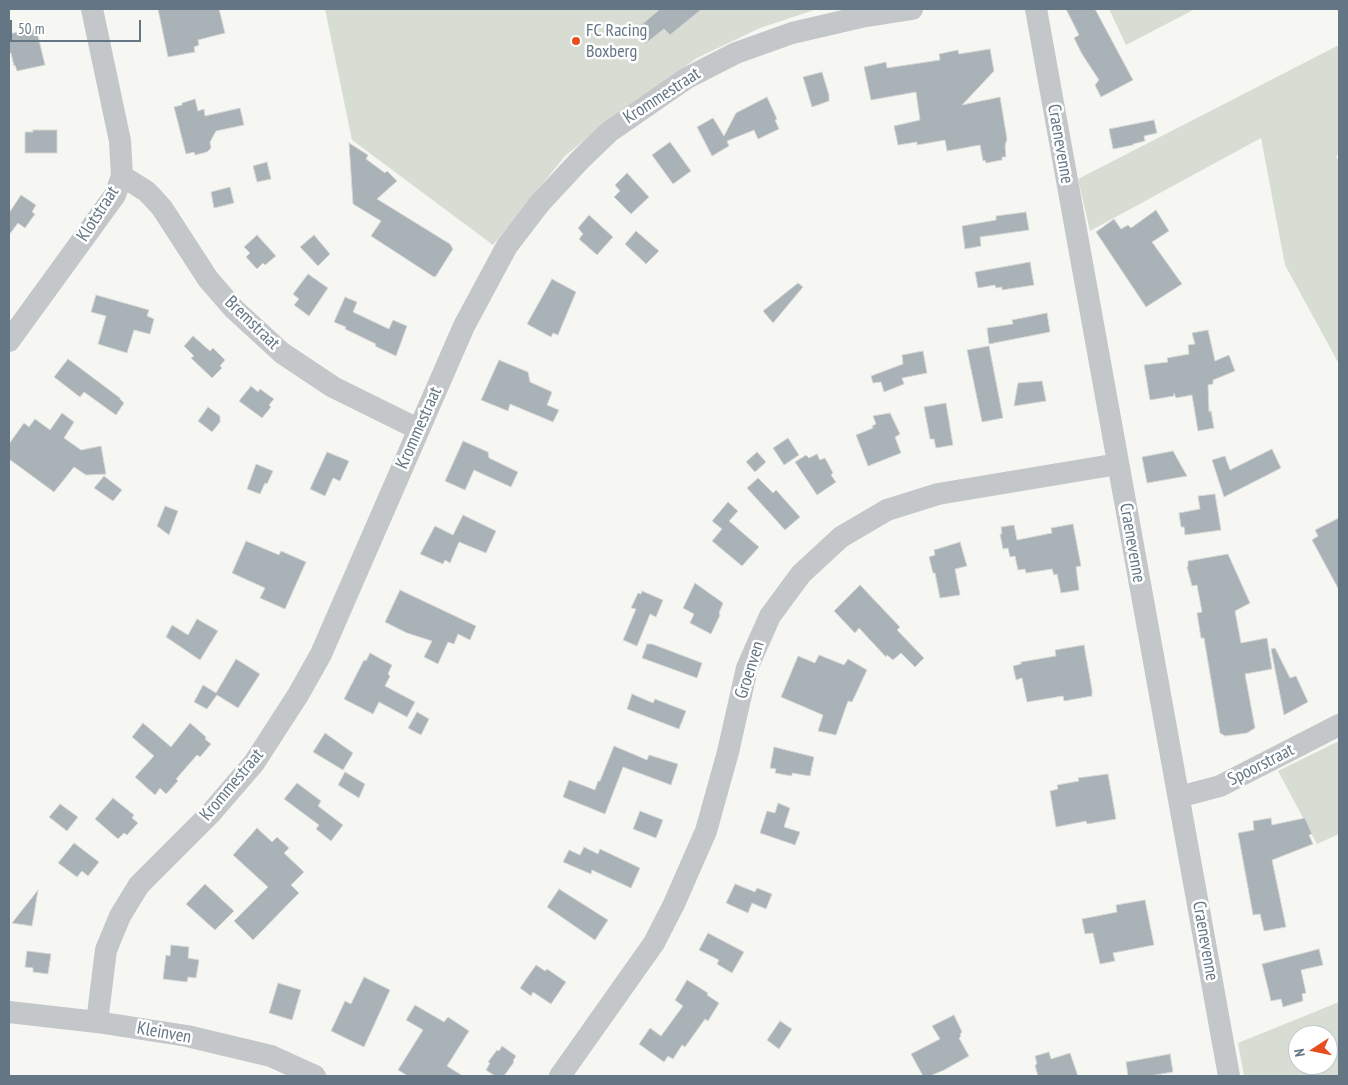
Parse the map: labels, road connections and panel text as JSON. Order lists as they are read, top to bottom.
{
  "streets": {
    "street": [
      "Krommestraat",
      "Craenevenne",
      "Klotstraat",
      "Bremstraat",
      "Groenven",
      "Spoorstraat",
      "Kleinven"
    ]
  },
  "crossings": [
    ["Krommestraat", "Bremstraat"],
    ["Krommestraat", "Kleinven"],
    ["Craenevenne", "Groenven"],
    ["Craenevenne", "Spoorstraat"],
    ["Klotstraat", "Bremstraat"]
  ],
  "places": ["FC Racing Boxberg"],
  "scale_bar": "50 m",
  "north": "left"
}
